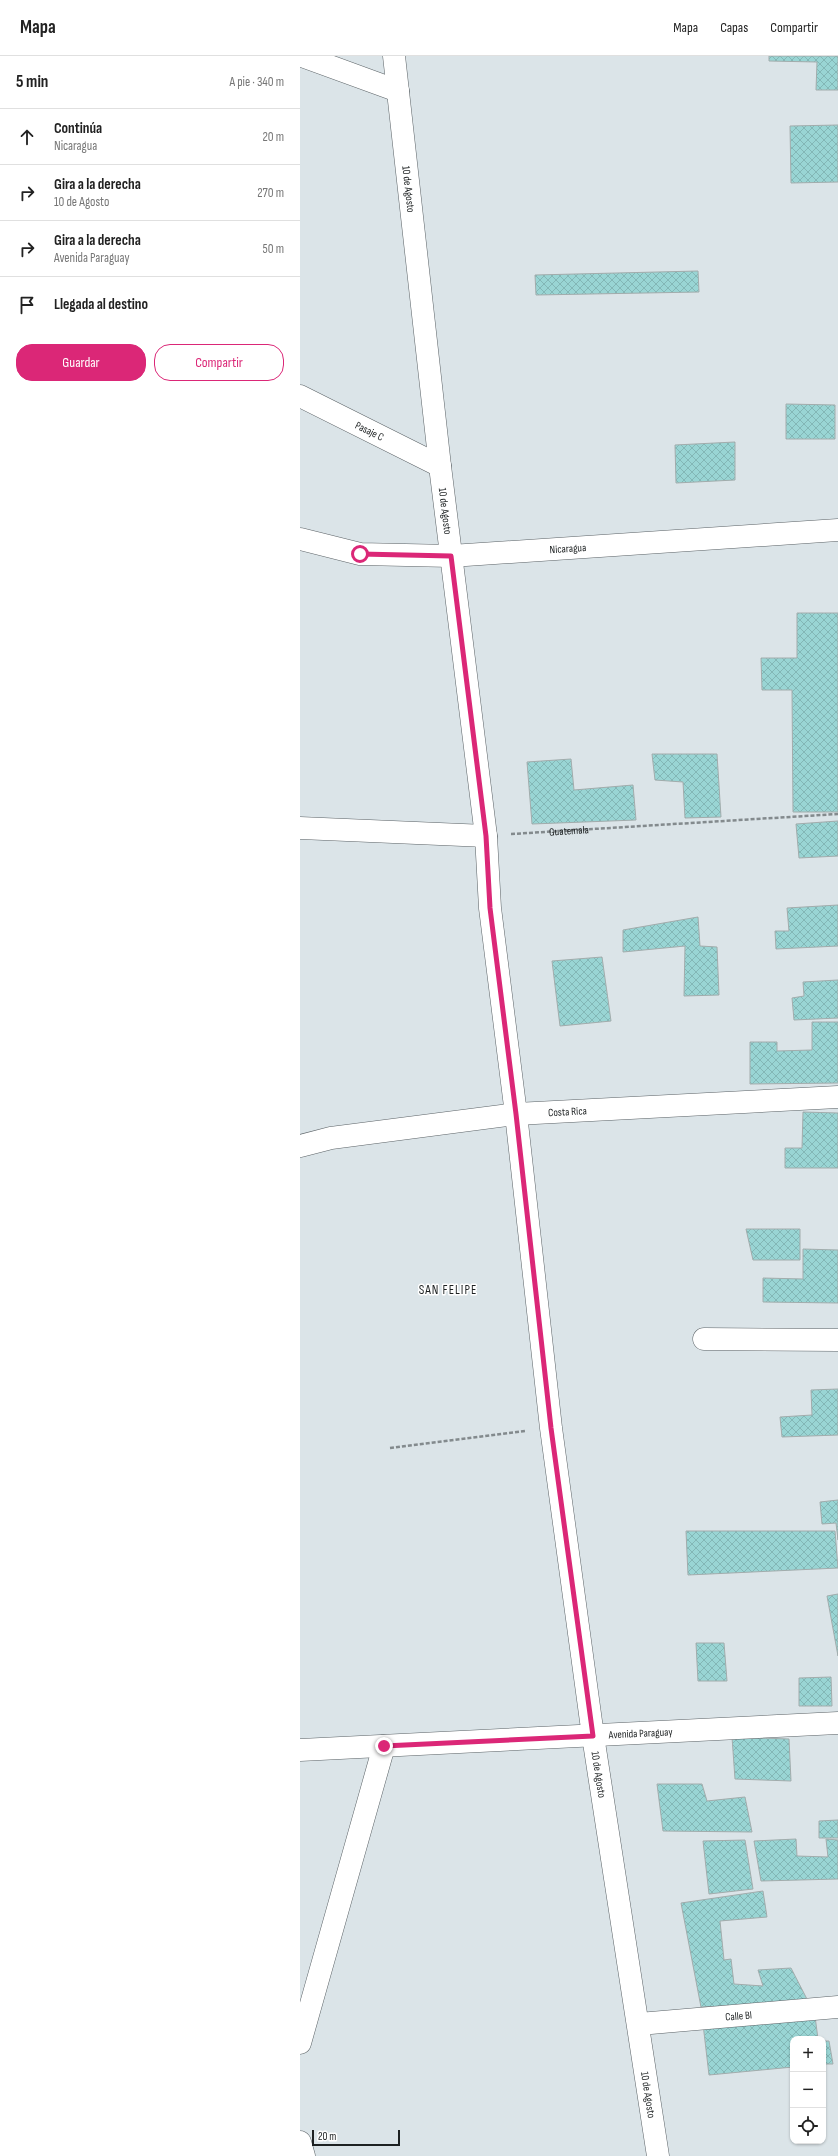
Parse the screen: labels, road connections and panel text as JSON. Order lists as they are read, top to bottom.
{
  "streets": {
    "street": [
      "10 de Agosto",
      "Pasaje C",
      "Nicaragua",
      "Costa Rica",
      "Avenida Paraguay",
      "Calle BI"
    ],
    "path": ["Guatemala"]
  },
  "crossings": [
    ["10 de Agosto", "Pasaje C"],
    ["10 de Agosto", "Nicaragua"],
    ["10 de Agosto", "Guatemala"],
    ["10 de Agosto", "Costa Rica"],
    ["10 de Agosto", "Avenida Paraguay"],
    ["10 de Agosto", "Calle BI"]
  ],
  "districts": ["SAN FELIPE"],
  "scale_bar": "20 m",
  "page": {
    "header": "Mapa",
    "nav": ["Mapa", "Capas", "Compartir"],
    "heading": ["5 min", "A pie · 340 m"],
    "list": [
      ["Continúa", "Nicaragua", "20 m"],
      ["Gira a la derecha", "10 de Agosto", "270 m"],
      ["Gira a la derecha", "Avenida Paraguay", "50 m"],
      "Llegada al destino"
    ],
    "buttons": ["Guardar", "Compartir"],
    "map_buttons": ["+", "−"],
    "scale": "20 m"
  }
}
